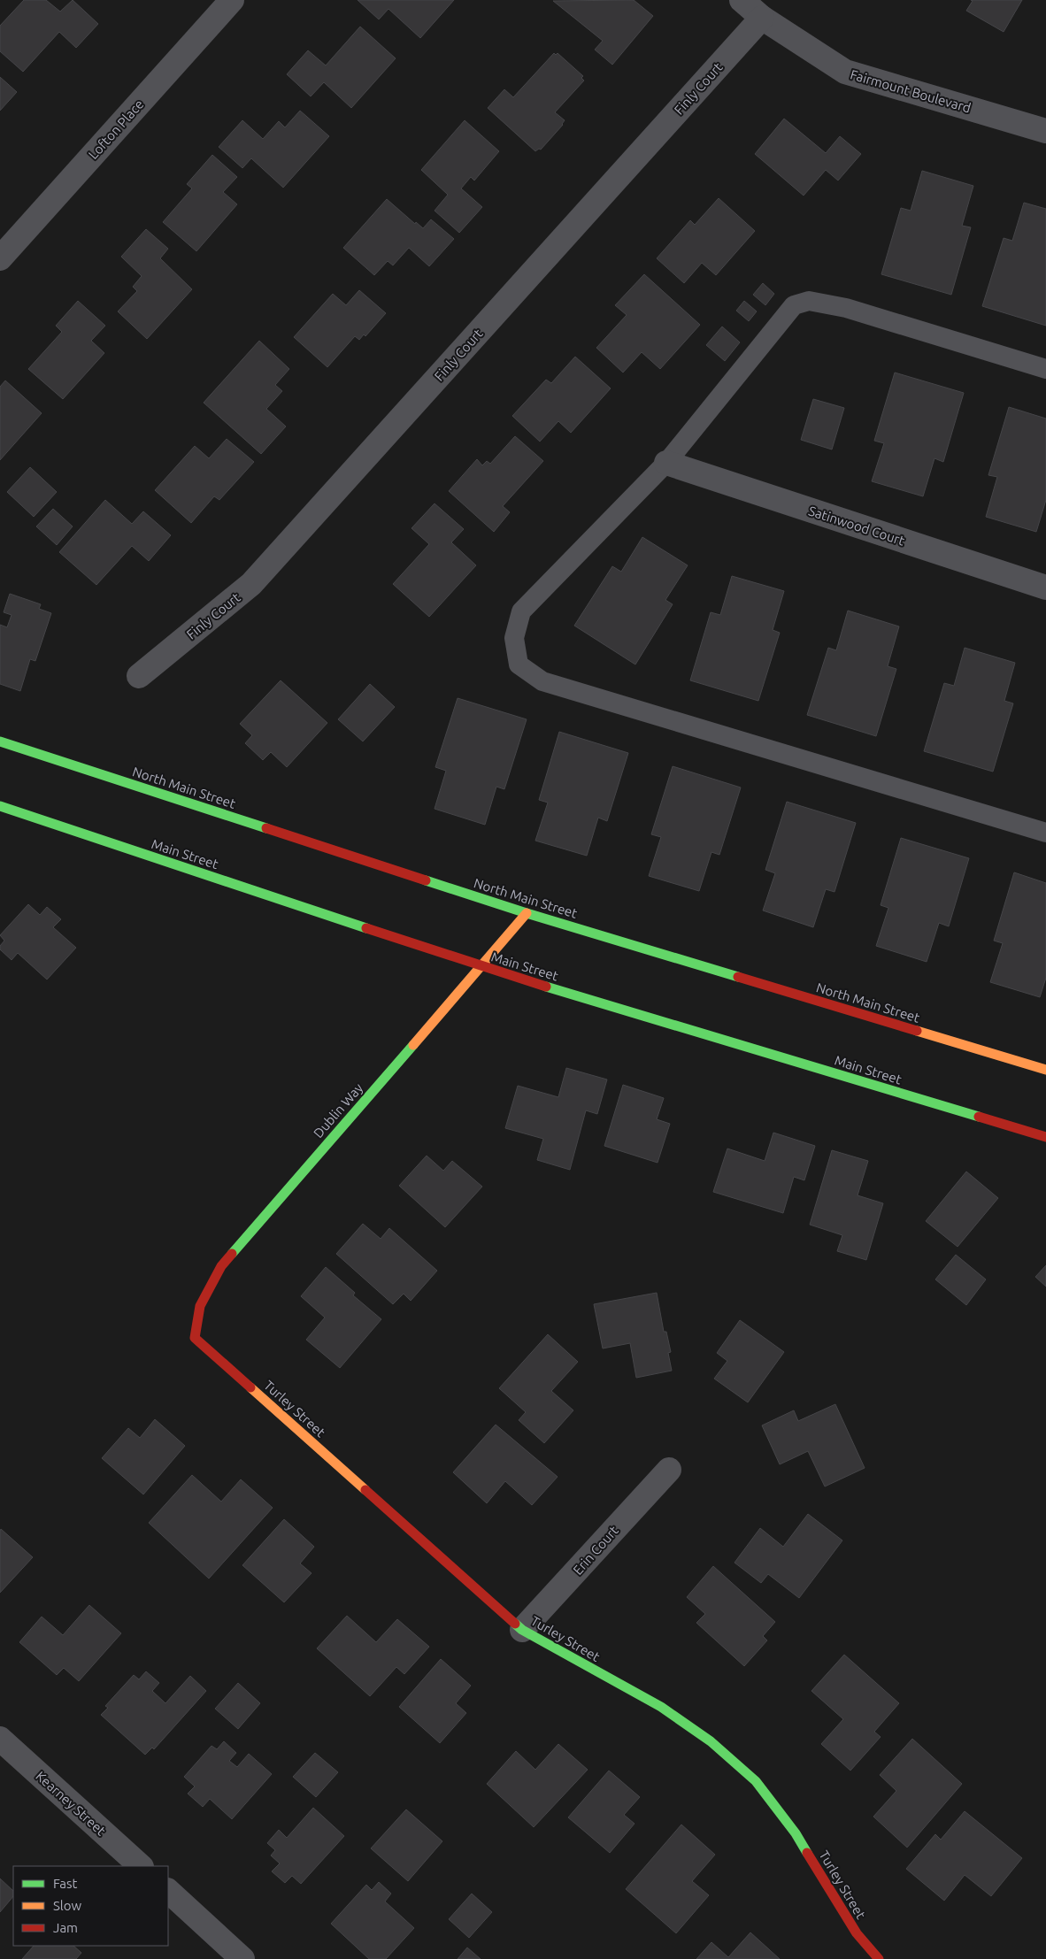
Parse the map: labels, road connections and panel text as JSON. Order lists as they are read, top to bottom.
{
  "streets": {
    "main road": [
      "North Main Street",
      "Main Street",
      "Dublin Way",
      "Turley Street"
    ],
    "street": [
      "Finly Court",
      "Fairmount Boulevard",
      "Lofton Place",
      "Satinwood Court",
      "Erin Court",
      "Kearney Street"
    ]
  },
  "crossings": [
    ["Finly Court", "Fairmount Boulevard"],
    ["North Main Street", "Dublin Way"],
    ["Main Street", "Dublin Way"],
    ["Dublin Way", "Turley Street"],
    ["Turley Street", "Erin Court"]
  ],
  "legend": ["Fast", "Slow", "Jam"]
}
